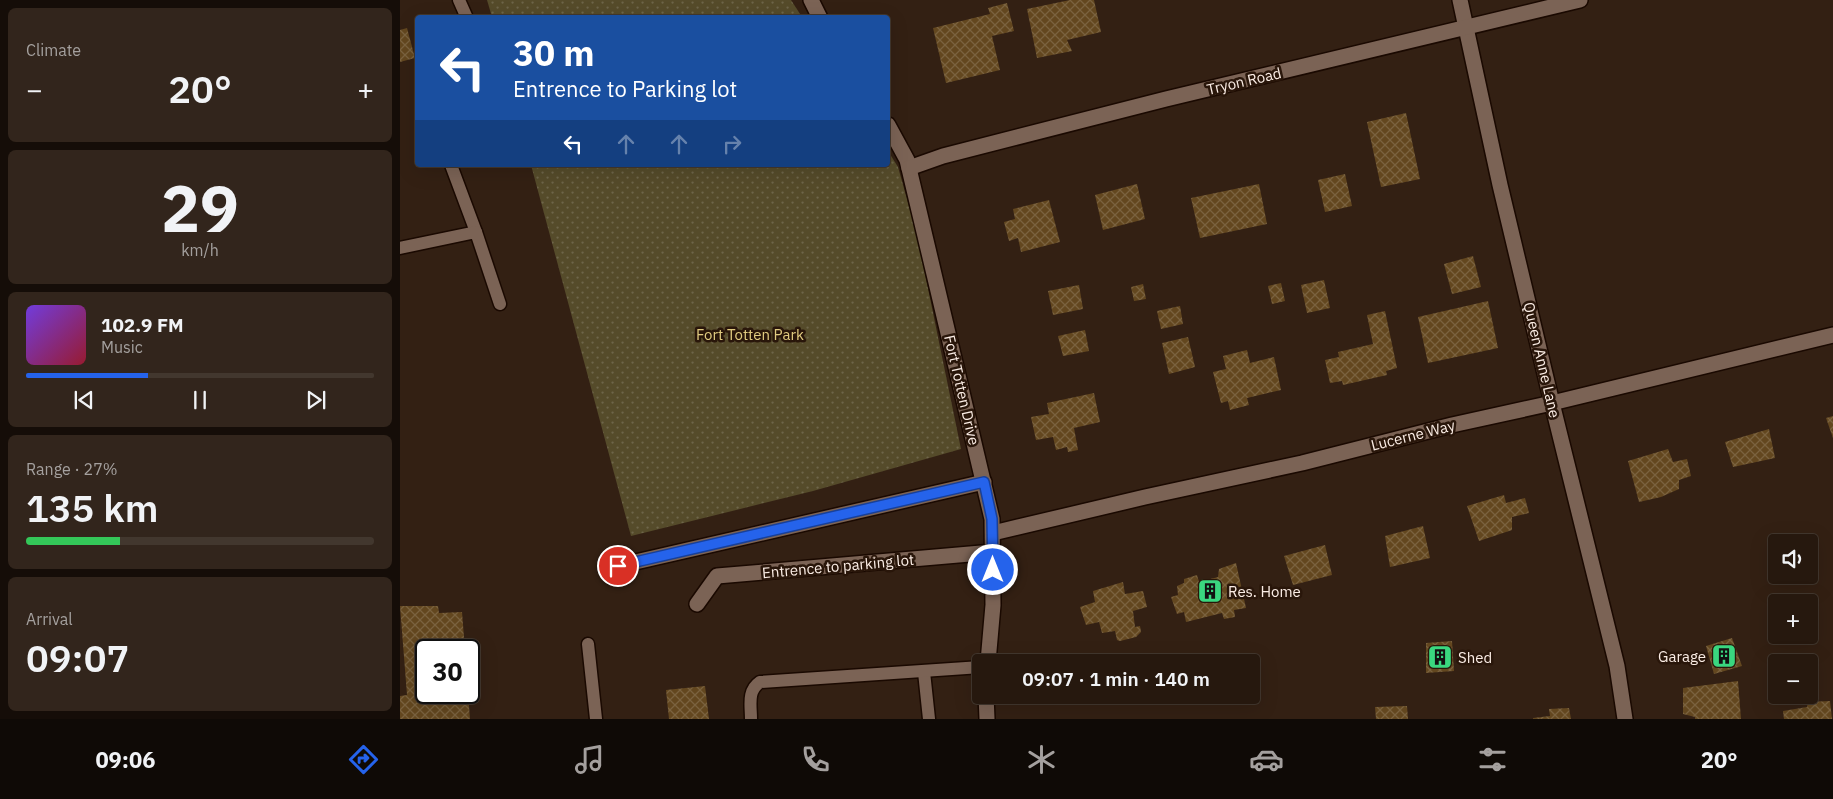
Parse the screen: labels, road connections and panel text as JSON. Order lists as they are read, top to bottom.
{
  "streets": {
    "street": [
      "Tryon Road",
      "Queen Anne Lane",
      "Fort Totten Drive",
      "Lucerne Way",
      "Entrence to parking lot"
    ]
  },
  "crossings": [
    ["Tryon Road", "Queen Anne Lane"],
    ["Tryon Road", "Fort Totten Drive"],
    ["Queen Anne Lane", "Lucerne Way"],
    ["Fort Totten Drive", "Lucerne Way"],
    ["Fort Totten Drive", "Entrence to parking lot"]
  ],
  "parks": ["Fort Totten Park"],
  "places": {
    "building": ["Res. Home", "Garage", "Shed"]
  },
  "page": {
    "tile": [
      "Climate",
      ["29", "km/h"],
      ["Range · 27%", "135 km"],
      ["Arrival", "09:07"]
    ],
    "turn": ["30 m", "Entrence to Parking lot"],
    "heat": ["−", "20°", "+"],
    "song": ["102.9 FM", "Music"],
    "map_buttons": ["+", "−"],
    "limit": "30",
    "trip": "09:07 · 1 min · 140 m",
    "tabs": ["09:06", "20°"]
  }
}
